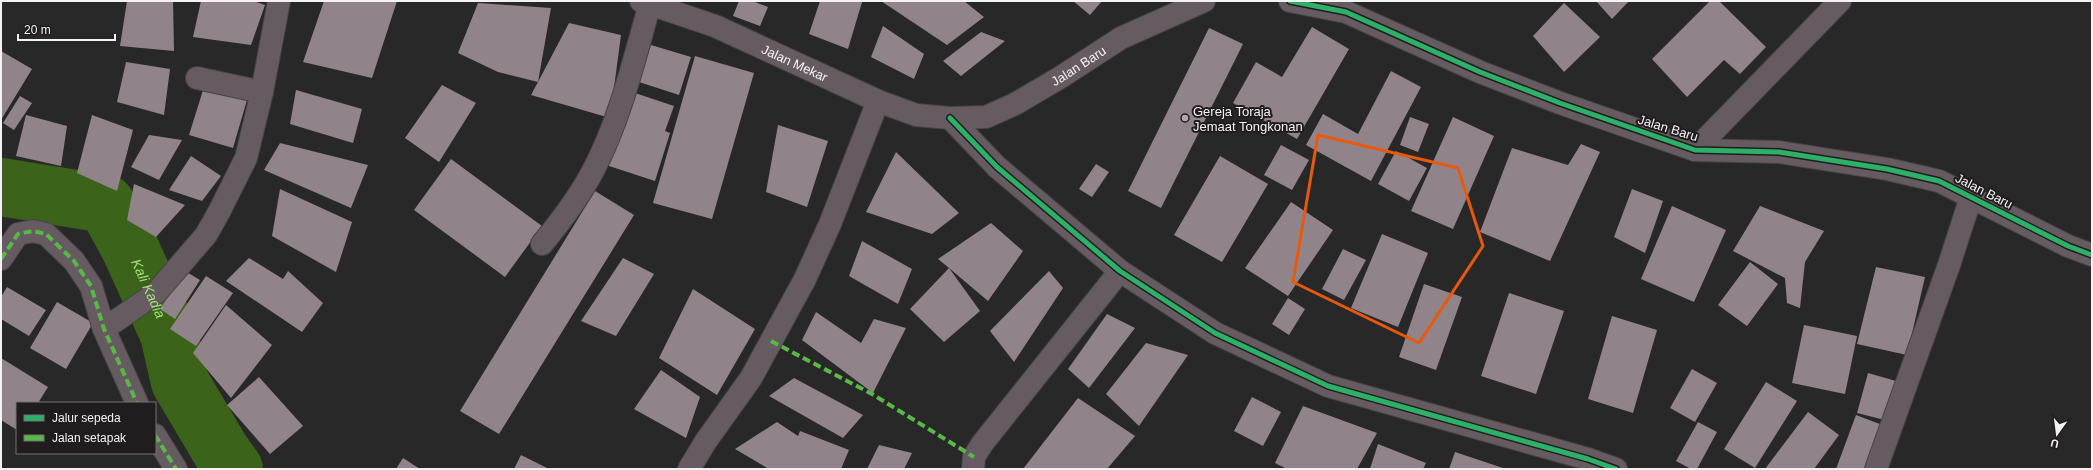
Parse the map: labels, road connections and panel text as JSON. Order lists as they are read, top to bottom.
{
  "streets": {
    "street": ["Jalan Mekar", "Jalan Baru"]
  },
  "crossings": [
    ["Jalan Mekar", "Jalan Baru"]
  ],
  "water": ["Kali Kadia"],
  "places": ["Gereja Toraja Jemaat Tongkonan"],
  "legend": ["Jalur sepeda", "Jalan setapak"],
  "scale_bar": "20 m",
  "north": "bottom"
}
